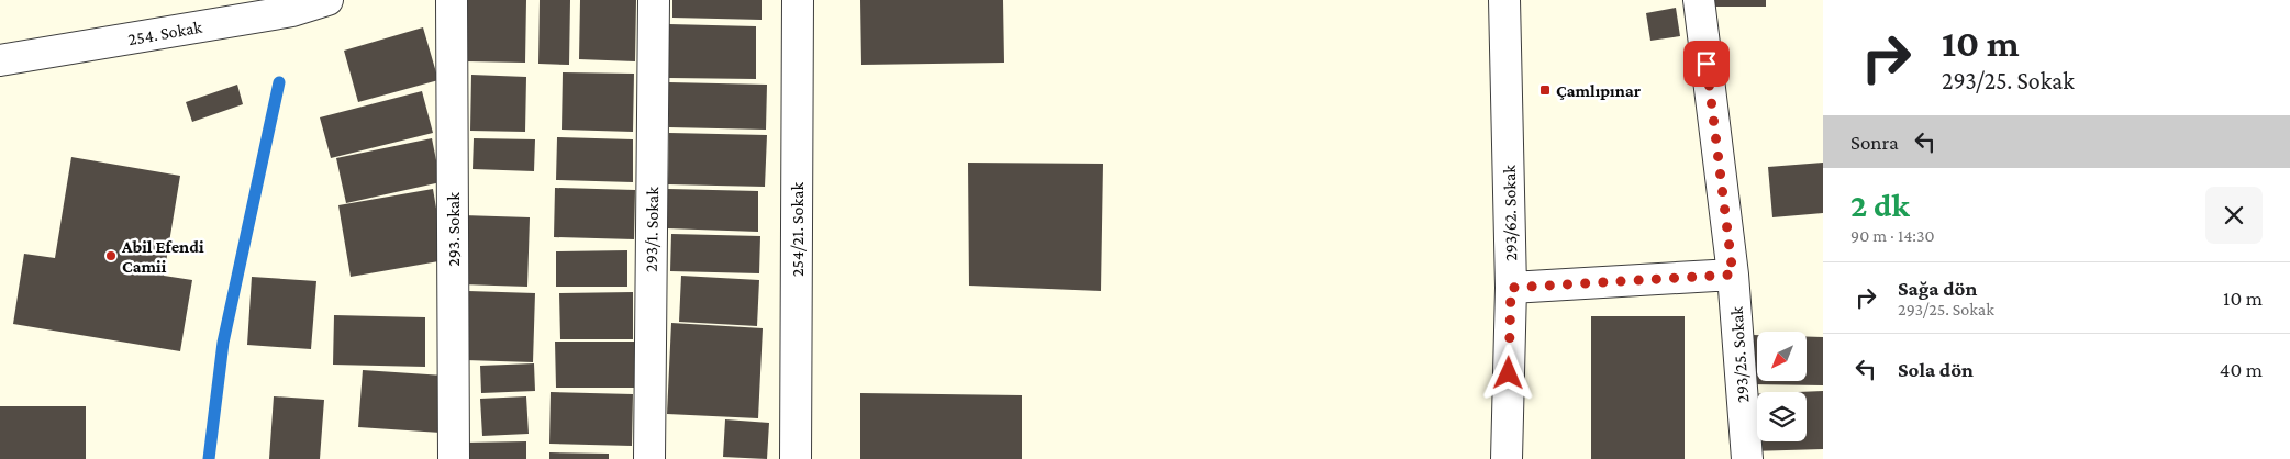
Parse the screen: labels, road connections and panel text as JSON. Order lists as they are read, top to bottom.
{
  "streets": {
    "street": [
      "254. Sokak",
      "293/62. Sokak",
      "293. Sokak",
      "293/1. Sokak",
      "254/21. Sokak",
      "293/25. Sokak"
    ]
  },
  "places": {
    "transit": ["Çamlıpınar"],
    "other": ["Abil Efendi Camii"]
  },
  "north": "bottom left",
  "page": {
    "turn": ["10 m", "293/25. Sokak"],
    "then": "Sonra",
    "heading": ["2 dk", "90 m · 14:30"],
    "list": [
      {
        "name": "Sağa dön",
        "note": "293/25. Sokak",
        "value": "10 m"
      },
      {
        "name": "Sola dön",
        "value": "40 m"
      }
    ]
  }
}
